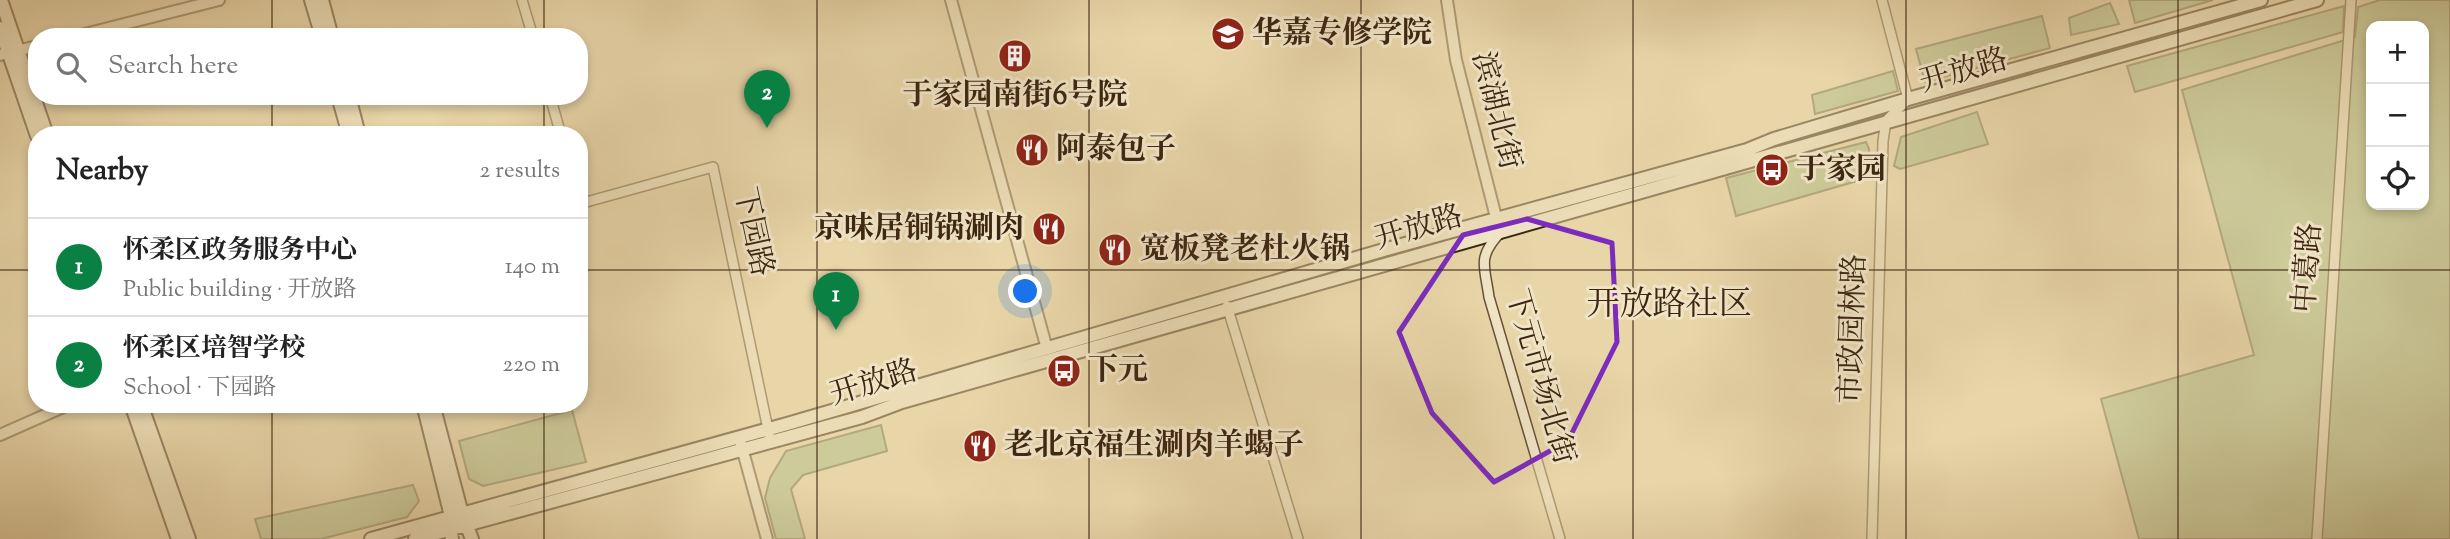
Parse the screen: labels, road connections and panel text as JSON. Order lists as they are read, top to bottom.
{
  "streets": {
    "main road": ["开放路"],
    "street": [
      "滨湖北街",
      "下园路",
      "中葛路",
      "市政园林路",
      "下元市场北街"
    ]
  },
  "crossings": [
    ["开放路", "滨湖北街"],
    ["开放路", "下园路"],
    ["开放路", "市政园林路"],
    ["开放路", "下元市场北街"],
    ["滨湖北街", "下元市场北街"]
  ],
  "districts": ["开放路社区"],
  "places": {
    "school or university": ["华嘉专修学院"],
    "building": ["于家园南街6号院"],
    "restaurant": [
      "阿泰包子",
      "京味居铜锅涮肉",
      "宽板凳老杜火锅",
      "老北京福生涮肉羊蝎子"
    ],
    "bus stop": ["于家园", "下元"]
  },
  "page": {
    "map_buttons": ["+", "−"],
    "search": "Search here",
    "pins": ["2", "1"],
    "heading": ["Nearby", "2 results"],
    "list": [
      {
        "mark": "1",
        "name": "怀柔区政务服务中心",
        "note": "Public building · 开放路",
        "value": "140 m"
      },
      {
        "mark": "2",
        "name": "怀柔区培智学校",
        "note": "School · 下园路",
        "value": "220 m"
      }
    ]
  }
}
